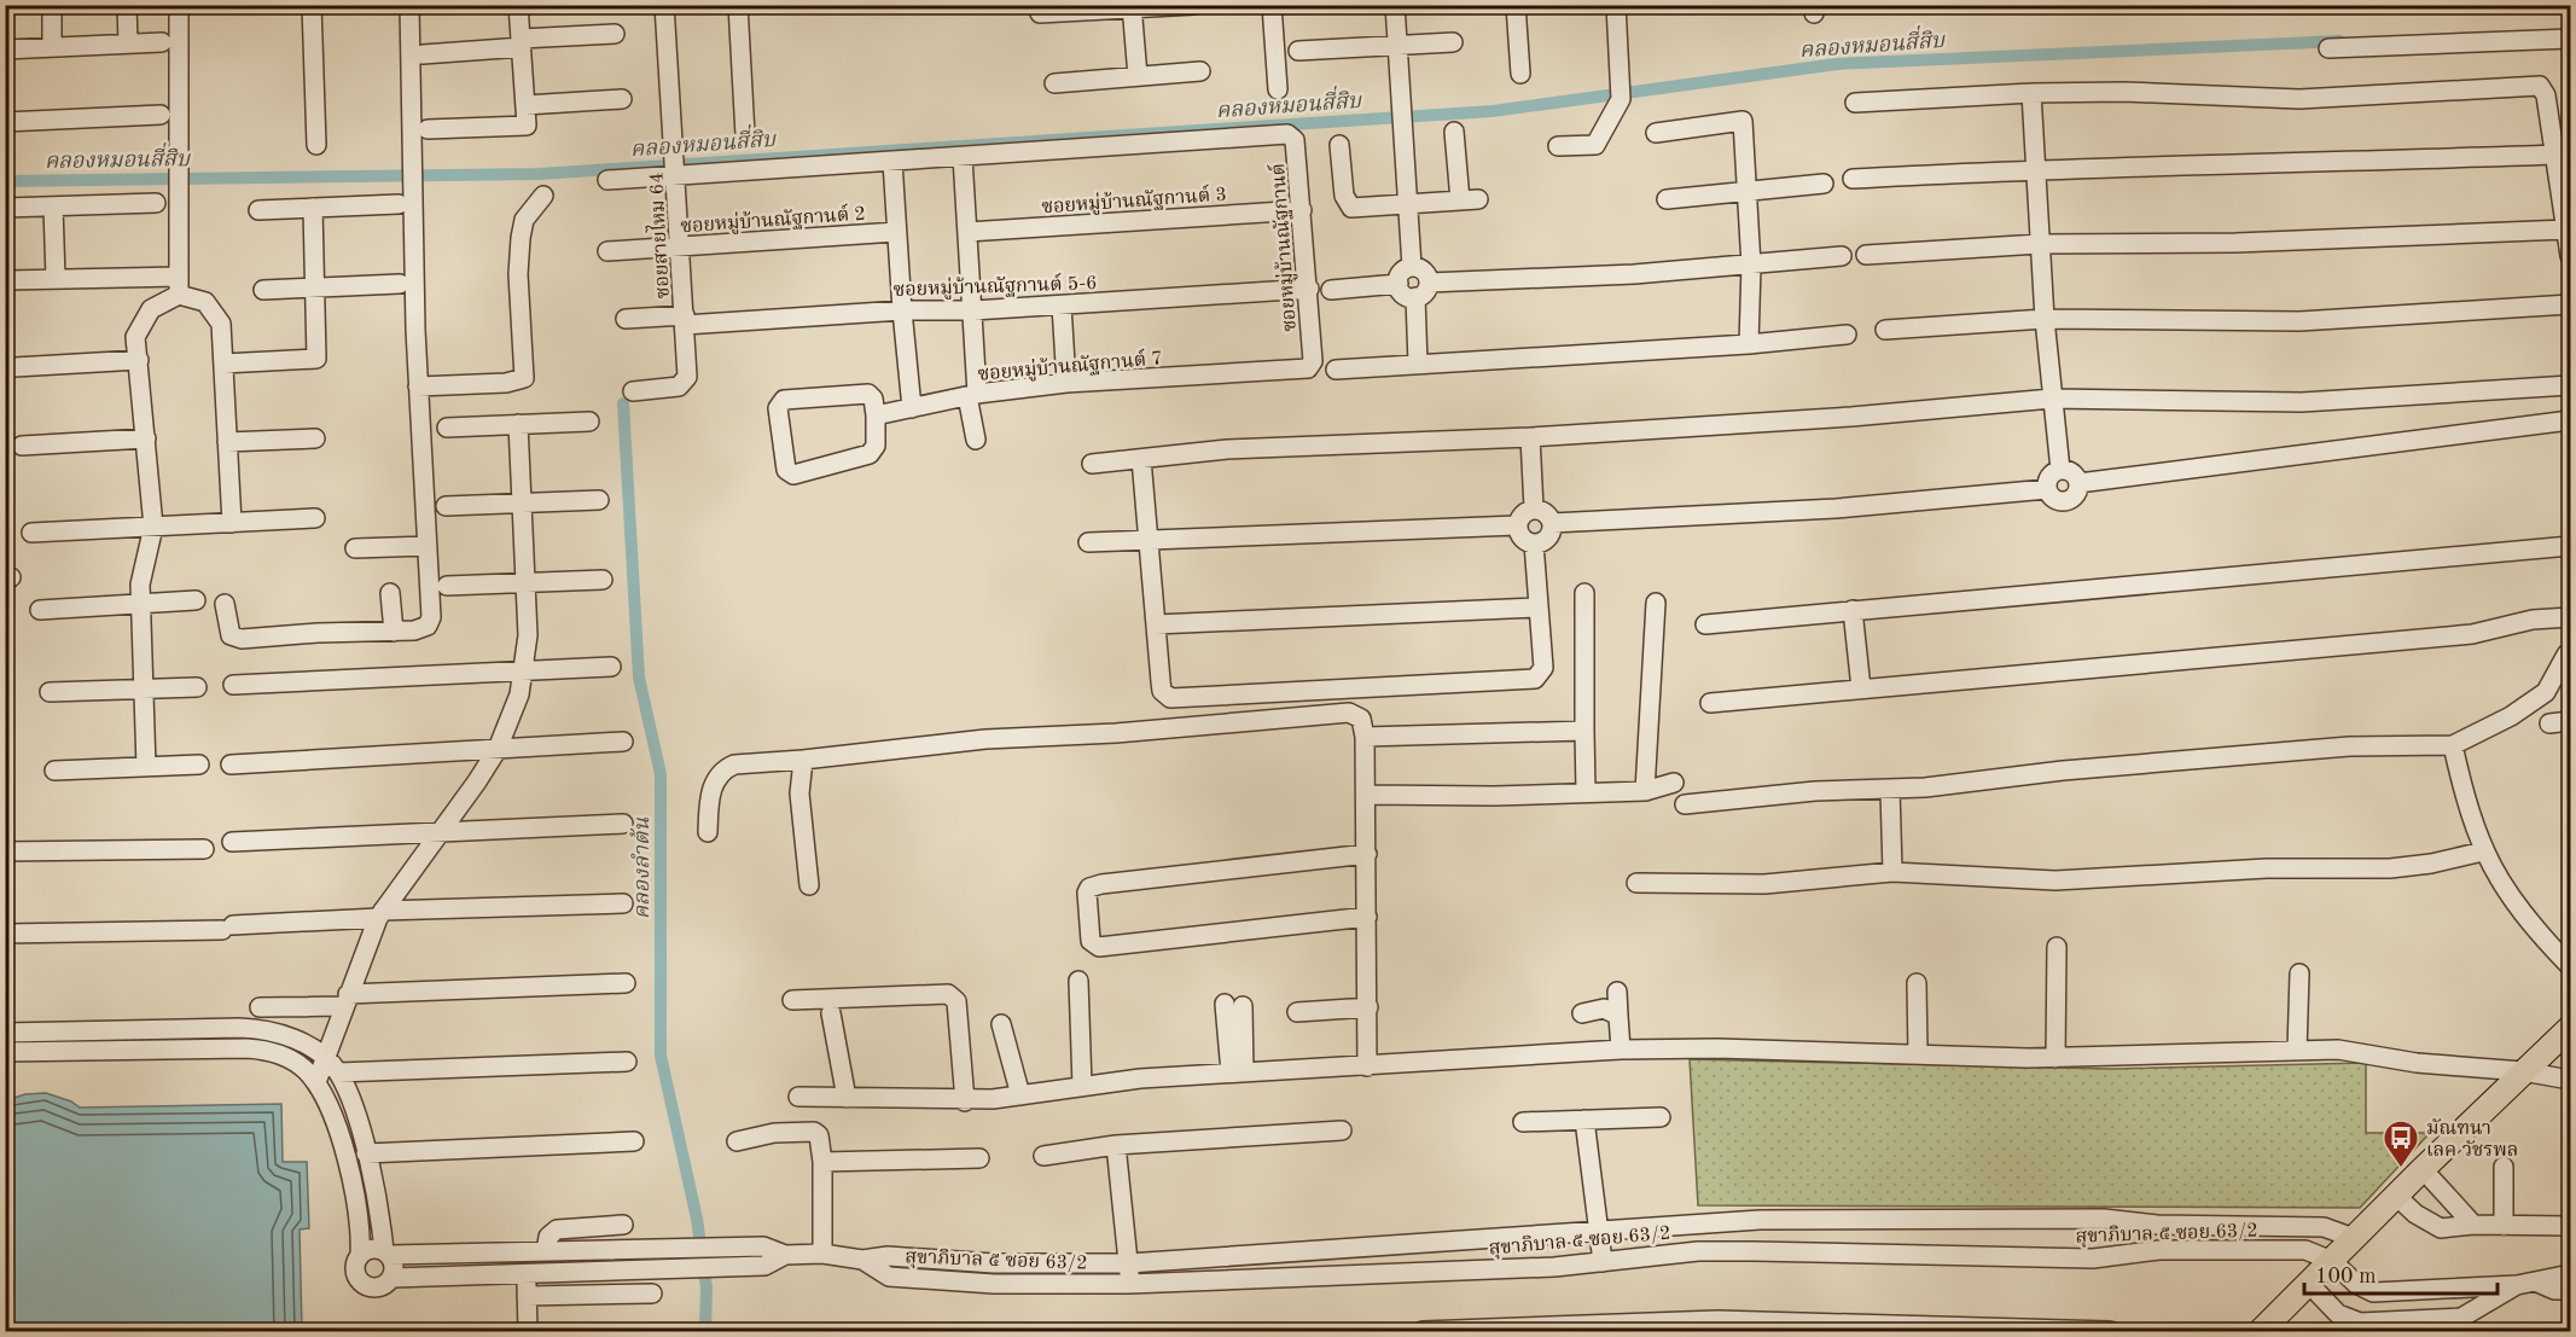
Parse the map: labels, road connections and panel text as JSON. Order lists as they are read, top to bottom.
{
  "streets": {
    "street": [
      "ซอยหมู่บ้านณัฐกานต์ 3",
      "ซอยหมู่บ้านณัฐกานต์ 2",
      "ซอยสายไหม 64",
      "ซอยหมู่บ้านณัฐกานต์",
      "ซอยหมู่บ้านณัฐกานต์ 5-6",
      "ซอยหมู่บ้านณัฐกานต์ 7",
      "สุขาภิบาล ๕ ซอย 63/2"
    ]
  },
  "crossings": [
    ["ซอยหมู่บ้านณัฐกานต์ 3", "ซอยหมู่บ้านณัฐกานต์"],
    ["ซอยหมู่บ้านณัฐกานต์ 2", "ซอยสายไหม 64"],
    ["ซอยสายไหม 64", "ซอยหมู่บ้านณัฐกานต์ 5-6"],
    ["ซอยหมู่บ้านณัฐกานต์", "ซอยหมู่บ้านณัฐกานต์ 5-6"],
    ["ซอยหมู่บ้านณัฐกานต์", "ซอยหมู่บ้านณัฐกานต์ 7"]
  ],
  "water": ["คลองหมอนสี่สิบ", "คลองลำต้น"],
  "places": {
    "bus stop": ["มัณฑนา เลค วัชรพล"]
  },
  "scale_bar": "100 m"
}
